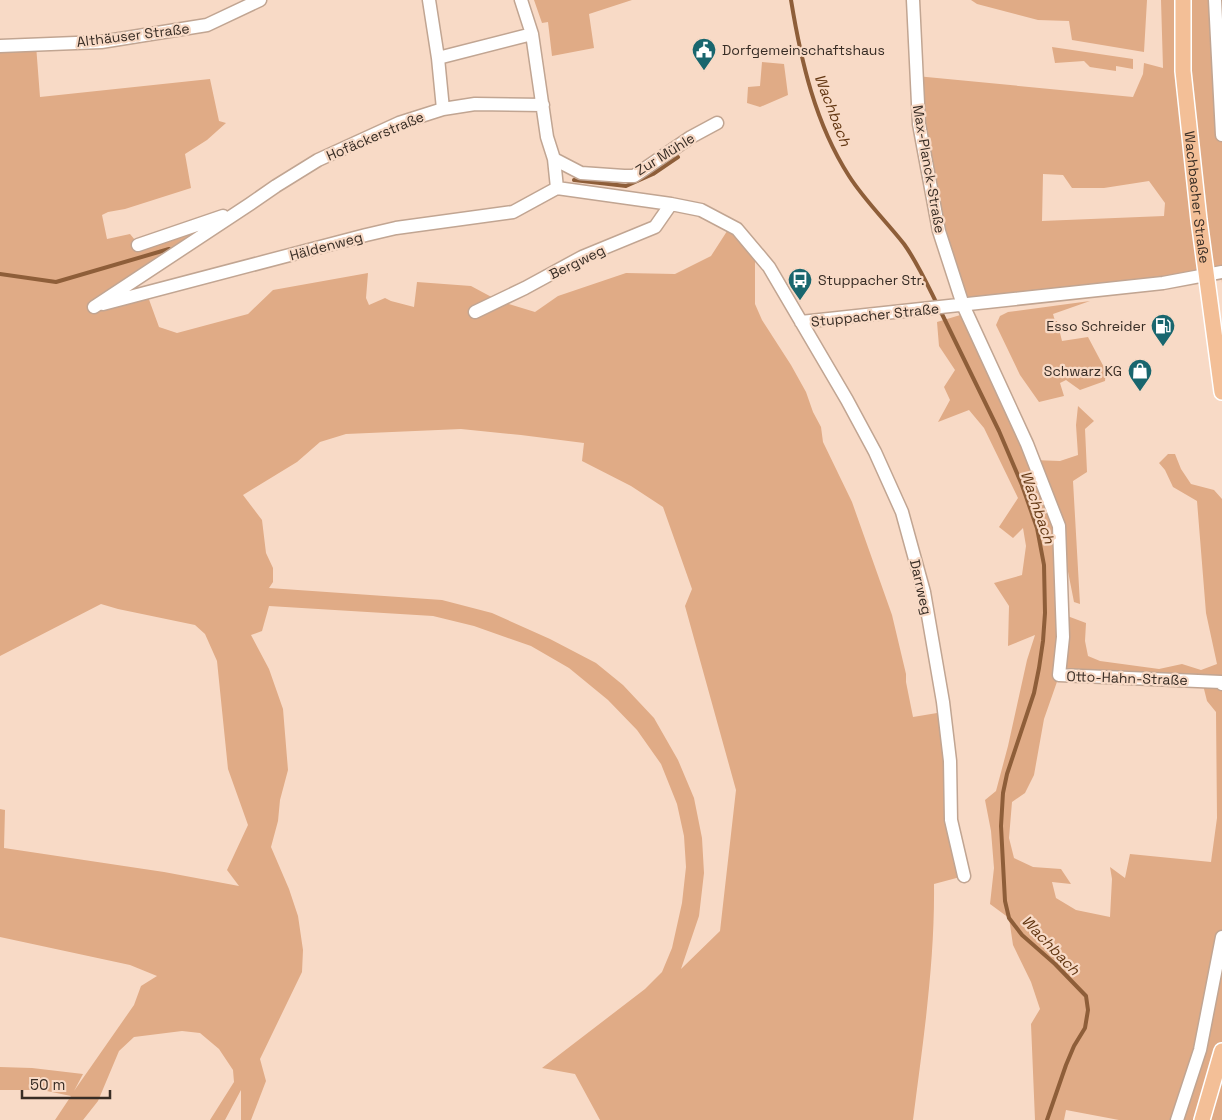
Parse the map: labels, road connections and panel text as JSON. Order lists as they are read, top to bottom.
{
  "streets": {
    "main road": ["Wachbacher Straße"],
    "street": [
      "Althäuser Straße",
      "Hofäckerstraße",
      "Zur Mühle",
      "Max-Planck-Straße",
      "Häldenweg",
      "Bergweg",
      "Stuppacher Straße",
      "Darrweg",
      "Otto-Hahn-Straße"
    ]
  },
  "crossings": [
    ["Hofäckerstraße", "Häldenweg"],
    ["Max-Planck-Straße", "Stuppacher Straße"],
    ["Max-Planck-Straße", "Otto-Hahn-Straße"],
    ["Wachbacher Straße", "Stuppacher Straße"],
    ["Häldenweg", "Stuppacher Straße"],
    ["Bergweg", "Stuppacher Straße"],
    ["Stuppacher Straße", "Darrweg"],
    ["Stuppacher Straße", "Otto-Hahn-Straße"]
  ],
  "water": ["Wachbach"],
  "places": {
    "public building": ["Dorfgemeinschaftshaus"],
    "bus stop": ["Stuppacher Str."],
    "fuel station": ["Esso Schreider"],
    "shop": ["Schwarz KG"]
  },
  "scale_bar": "50 m"
}
